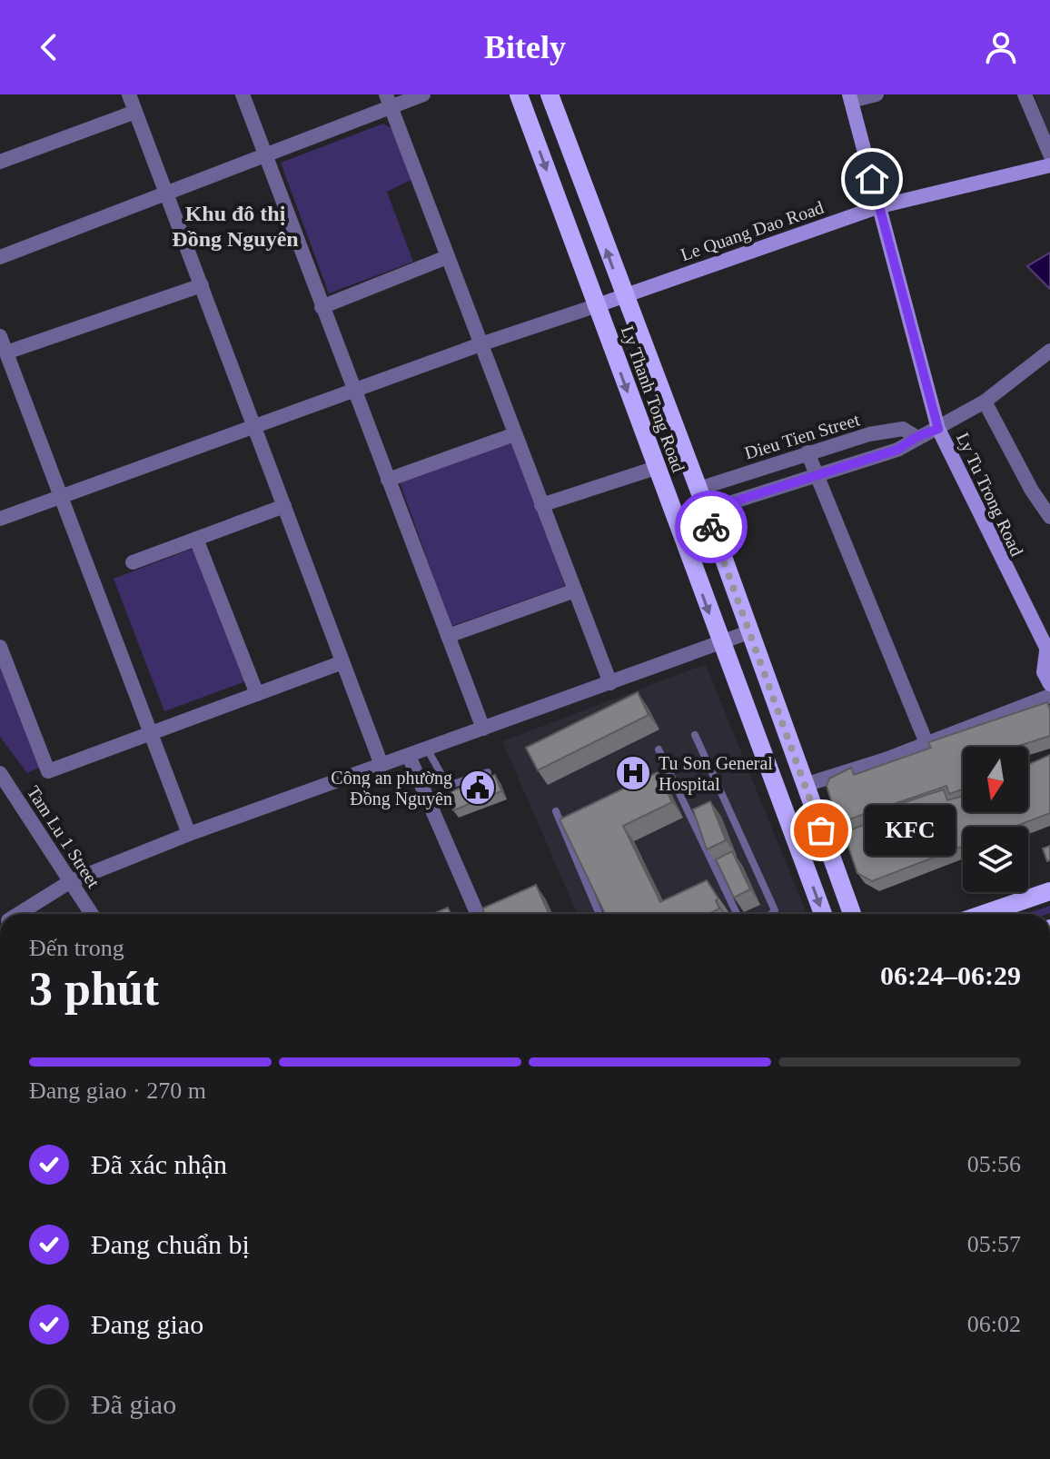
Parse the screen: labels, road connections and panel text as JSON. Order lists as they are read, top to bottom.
{
  "streets": {
    "main road": ["Le Quang Dao Road", "Ly Thanh Tong Road", "Ly Tu Trong Road"],
    "street": ["Dieu Tien Street", "Tam Lu 1 Street"]
  },
  "crossings": [
    ["Le Quang Dao Road", "Ly Thanh Tong Road"],
    ["Le Quang Dao Road", "Ly Tu Trong Road"],
    ["Ly Thanh Tong Road", "Dieu Tien Street"],
    ["Dieu Tien Street", "Ly Tu Trong Road"]
  ],
  "districts": ["Khu đô thị Đồng Nguyên"],
  "places": {
    "hospital": ["Tu Son General Hospital"],
    "public building": ["Công an phường Đồng Nguyên"],
    "other": ["KFC"]
  },
  "north": "bottom",
  "page": {
    "header": "Bitely",
    "bubble": "KFC",
    "heading": ["3 phút", "Đến trong", "06:24–06:29"],
    "bar": "Đang giao · 270 m",
    "list": [
      ["Đã xác nhận", "05:56"],
      ["Đang chuẩn bị", "05:57"],
      ["Đang giao", "06:02"],
      "Đã giao"
    ]
  }
}
